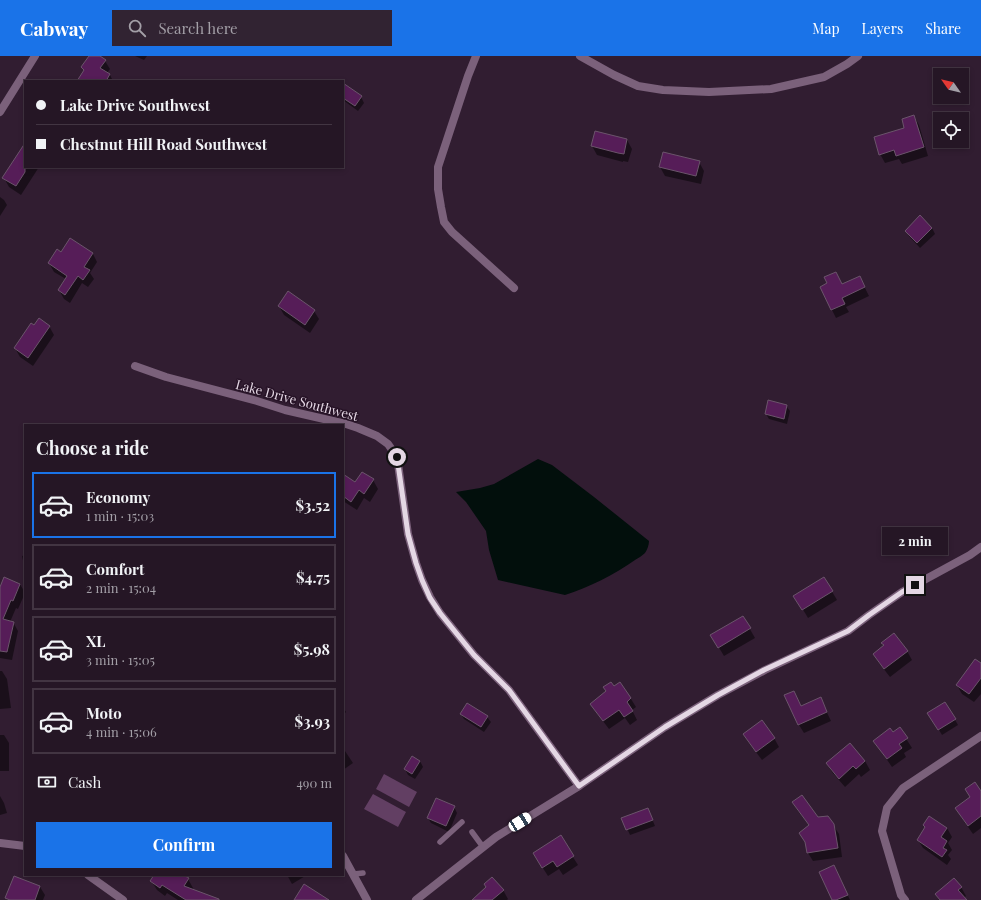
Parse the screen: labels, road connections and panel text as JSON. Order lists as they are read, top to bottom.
{
  "streets": {
    "street": ["Lake Drive Southwest"]
  },
  "north": "top left",
  "page": {
    "header": "Cabway",
    "search": "Search here",
    "nav": ["Map", "Layers", "Share"],
    "banner": ["Lake Drive Southwest", "Chestnut Hill Road Southwest"],
    "heading": "Choose a ride",
    "list": [
      {
        "name": "Economy",
        "note": "1 min · 15:03",
        "value": "$3.52"
      },
      {
        "name": "Comfort",
        "note": "2 min · 15:04",
        "value": "$4.75"
      },
      {
        "name": "XL",
        "note": "3 min · 15:05",
        "value": "$5.98"
      },
      {
        "name": "Moto",
        "note": "4 min · 15:06",
        "value": "$3.93"
      }
    ],
    "bubble": "2 min",
    "pay": ["Cash", "490 m"],
    "buttons": "Confirm"
  }
}
